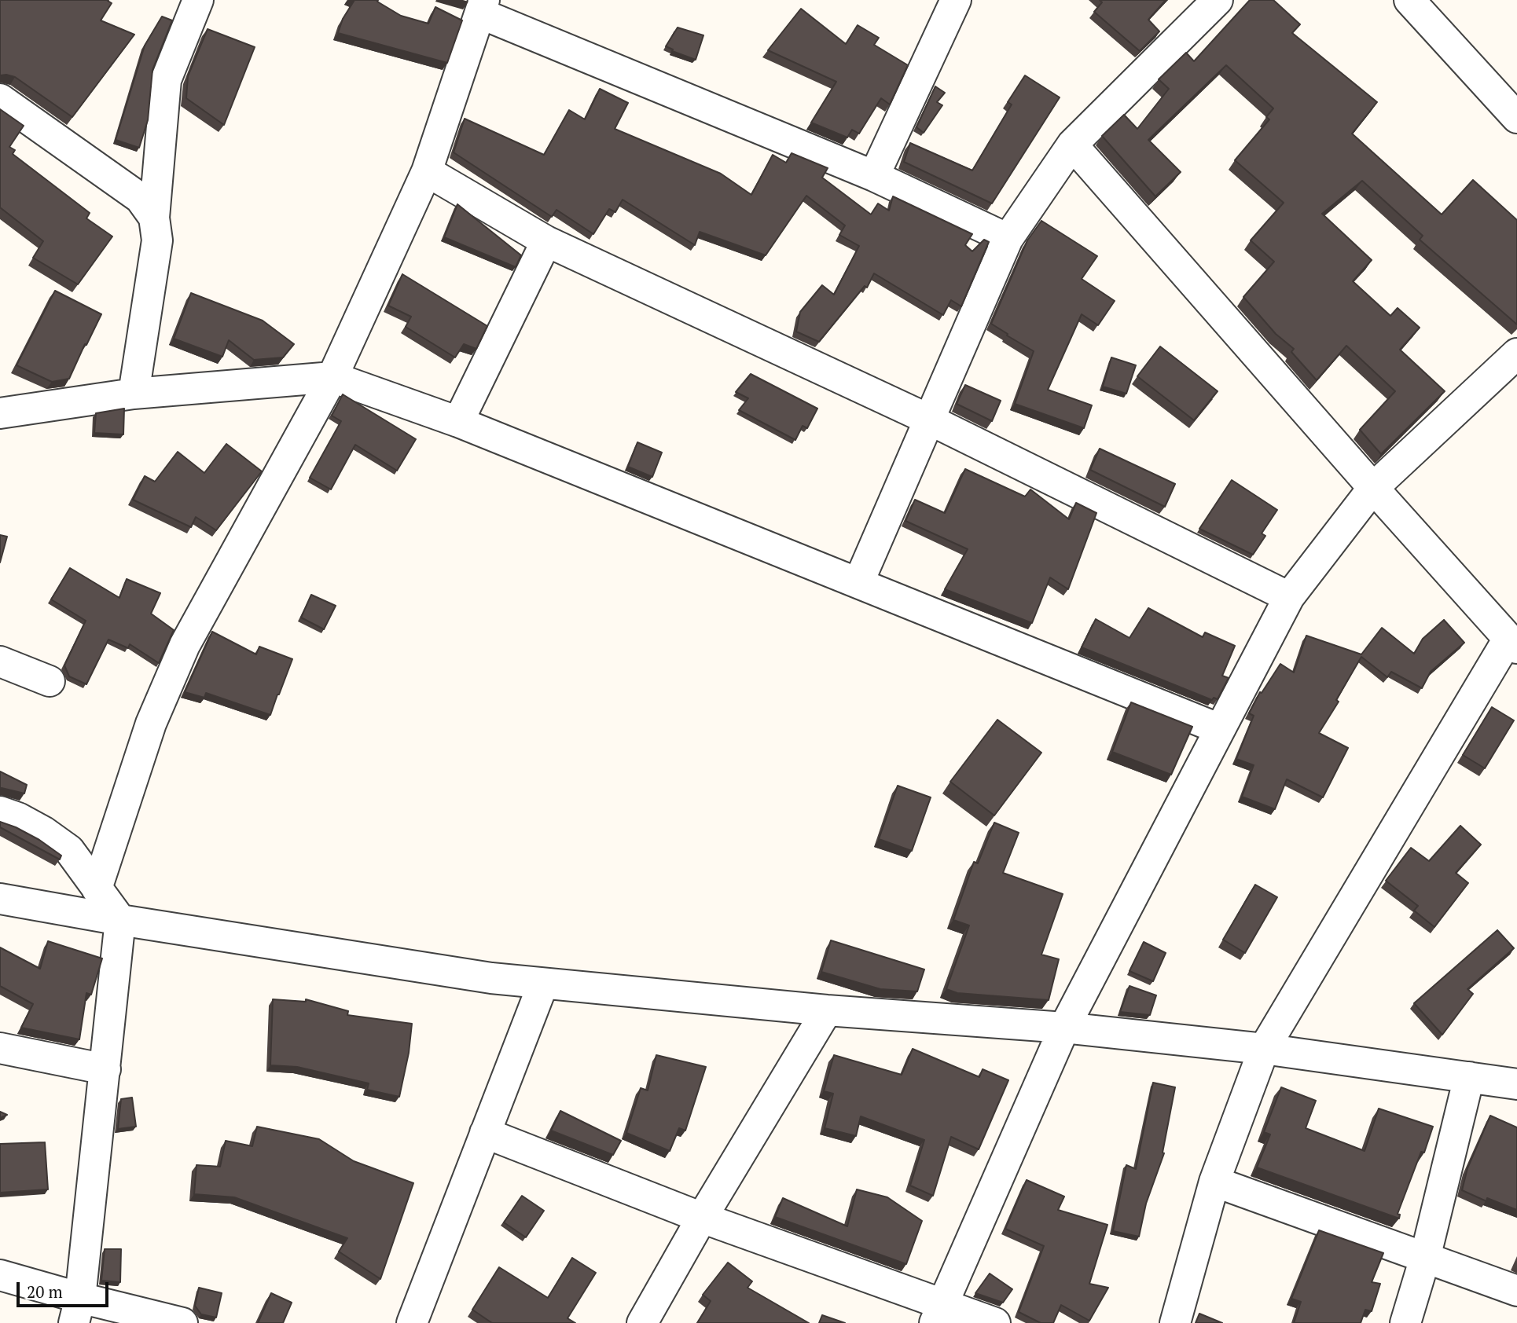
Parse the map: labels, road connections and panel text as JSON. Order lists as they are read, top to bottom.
{
  "scale_bar": "20 m"
}
